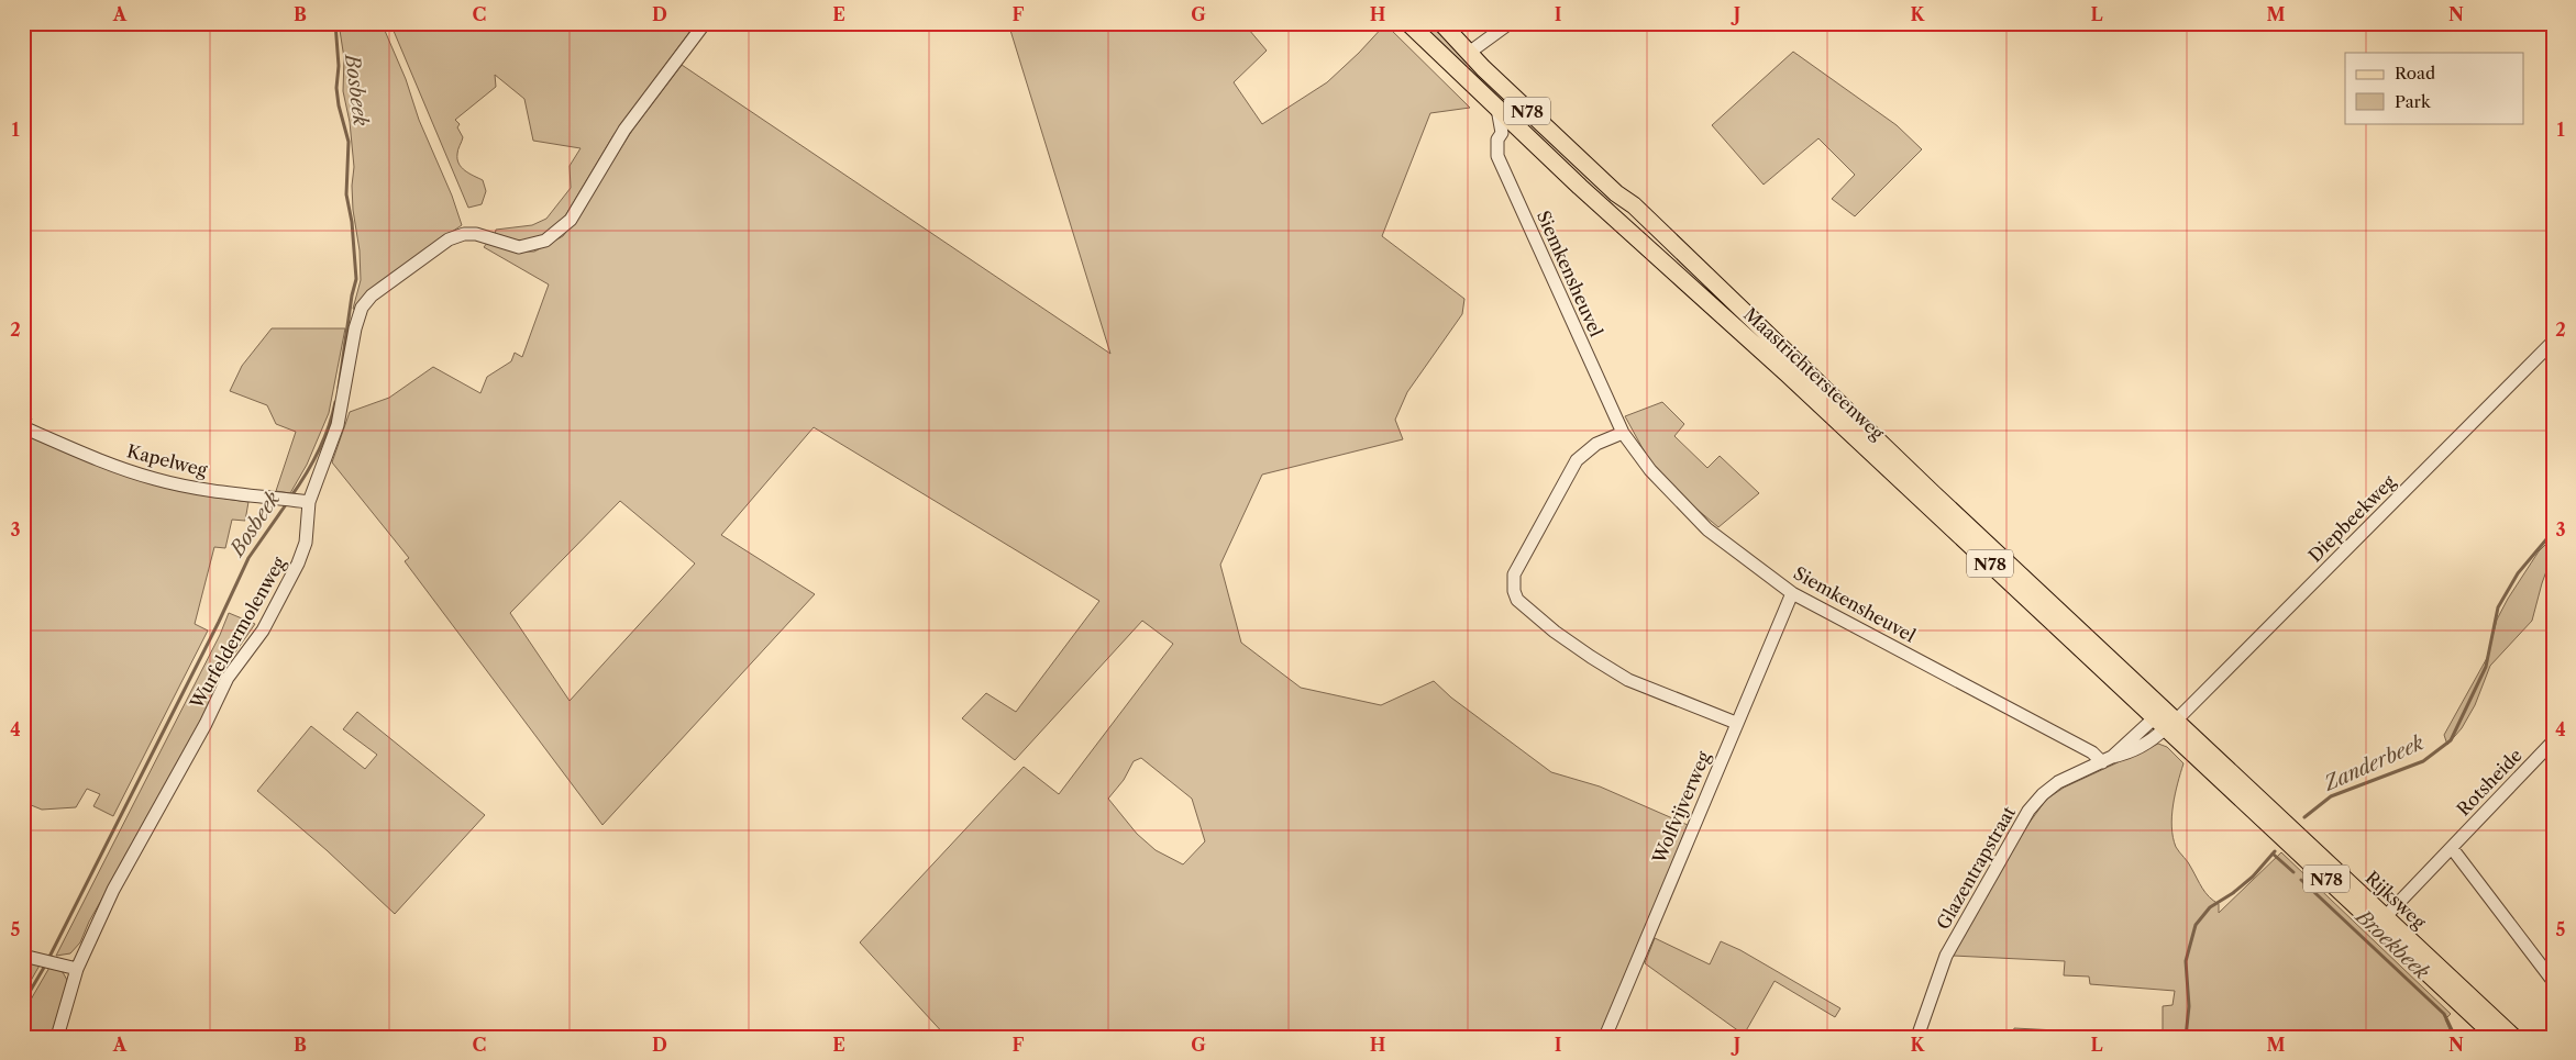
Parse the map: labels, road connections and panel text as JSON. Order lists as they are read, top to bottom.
{
  "streets": {
    "main road": ["N78", "Maastrichtersteenweg", "Rijksweg"],
    "street": [
      "Siemkensheuvel",
      "Kapelweg",
      "Diepbeekweg",
      "Wurfeldermolenweg",
      "Rotsheide",
      "Wolfvijverweg",
      "Glazentrapstraat"
    ]
  },
  "crossings": [
    ["Siemkensheuvel", "Maastrichtersteenweg"],
    ["Siemkensheuvel", "Wolfvijverweg"],
    ["Siemkensheuvel", "Glazentrapstraat"],
    ["Maastrichtersteenweg", "Diepbeekweg"],
    ["Maastrichtersteenweg", "Glazentrapstraat"],
    ["Maastrichtersteenweg", "Rijksweg"],
    ["Kapelweg", "Wurfeldermolenweg"],
    ["Diepbeekweg", "Glazentrapstraat"],
    ["Rotsheide", "Rijksweg"]
  ],
  "water": ["Bosbeek", "Zanderbeek", "Broekbeek"],
  "legend": ["Road", "Park"],
  "grid": {
    "columns": [
      "A",
      "B",
      "C",
      "D",
      "E",
      "F",
      "G",
      "H",
      "I",
      "J",
      "K",
      "L",
      "M",
      "N"
    ],
    "rows": [
      "1",
      "2",
      "3",
      "4",
      "5"
    ]
  }
}
